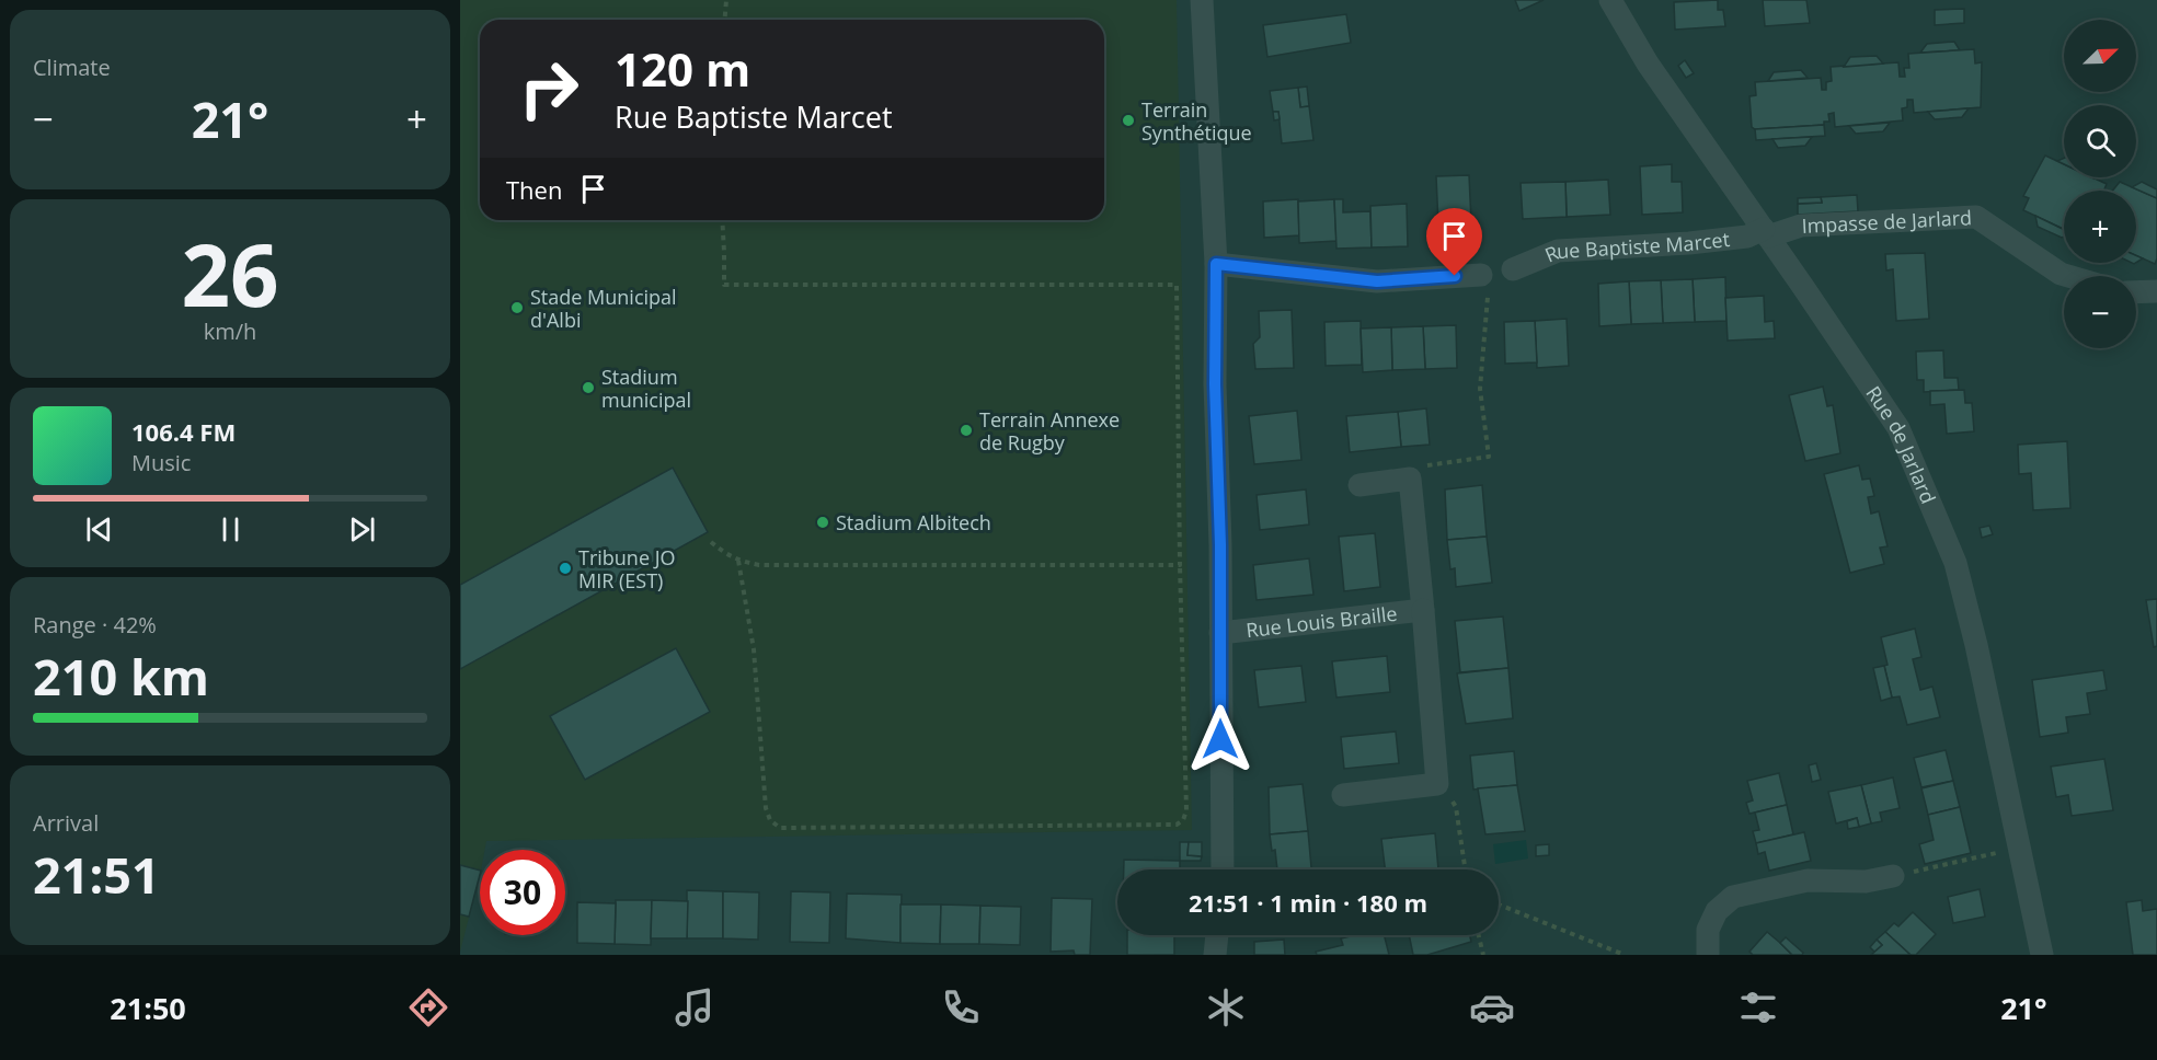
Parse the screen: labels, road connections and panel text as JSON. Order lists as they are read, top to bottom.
{
  "streets": {
    "street": [
      "Impasse de Jarlard",
      "Rue Baptiste Marcet",
      "Rue de Jarlard",
      "Rue Louis Braille"
    ]
  },
  "crossings": [
    ["Impasse de Jarlard", "Rue Baptiste Marcet"],
    ["Impasse de Jarlard", "Rue de Jarlard"],
    ["Rue Baptiste Marcet", "Rue de Jarlard"]
  ],
  "places": [
    "Terrain Synthétique",
    "Stade Municipal d'Albi",
    "Stadium municipal",
    "Terrain Annexe de Rugby",
    "Stadium Albitech",
    "Tribune JO MIR (EST)"
  ],
  "north": "top right",
  "page": {
    "tile": [
      "Climate",
      ["26", "km/h"],
      ["Range · 42%", "210 km"],
      ["Arrival", "21:51"]
    ],
    "map_buttons": ["+", "−"],
    "turn": ["120 m", "Rue Baptiste Marcet"],
    "heat": ["−", "21°", "+"],
    "then": "Then",
    "song": ["106.4 FM", "Music"],
    "limit": "30",
    "trip": "21:51 · 1 min · 180 m",
    "tabs": ["21:50", "21°"]
  }
}
